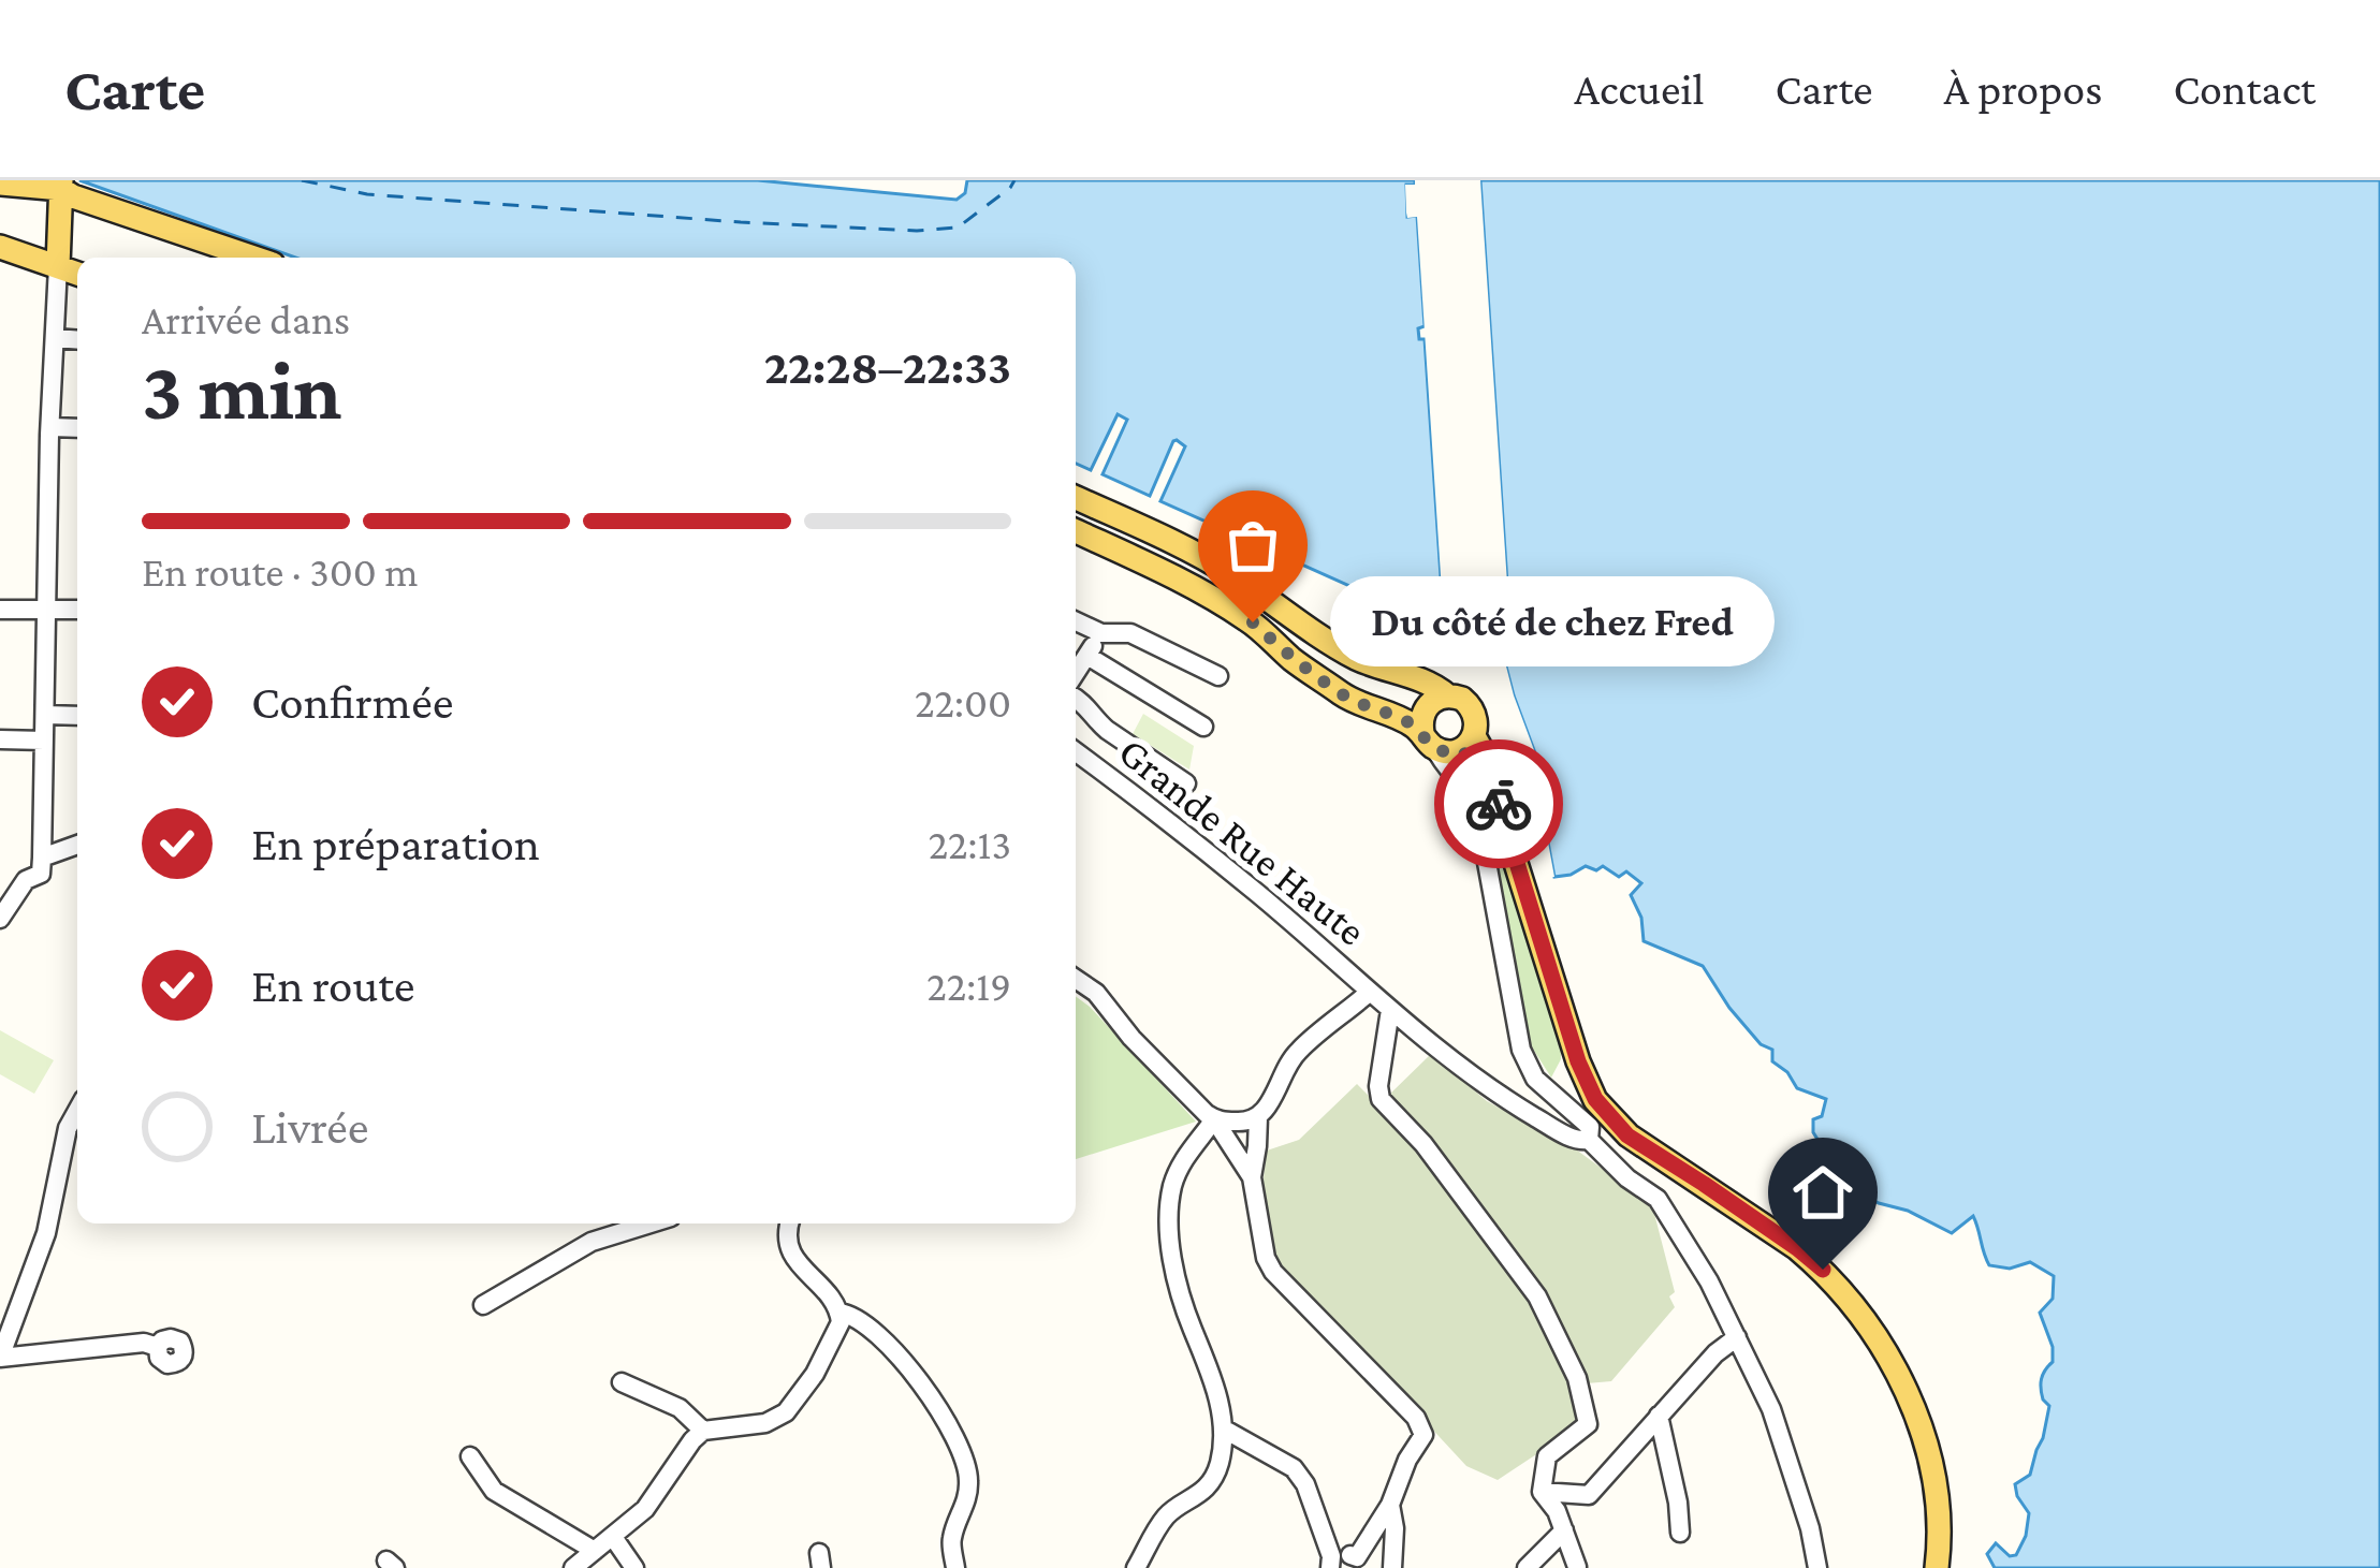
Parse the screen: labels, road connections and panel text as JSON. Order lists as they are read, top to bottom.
{
  "streets": {
    "street": ["Grande Rue Haute"]
  },
  "places": ["Du côté de chez Fred"],
  "page": {
    "header": "Carte",
    "nav": [
      "Accueil",
      "Carte",
      "À propos",
      "Contact"
    ],
    "heading": ["3 min", "Arrivée dans", "22:28–22:33"],
    "bar": "En route · 300 m",
    "bubble": "Du côté de chez Fred",
    "list": [
      ["Confirmée", "22:00"],
      ["En préparation", "22:13"],
      ["En route", "22:19"],
      "Livrée"
    ]
  }
}
